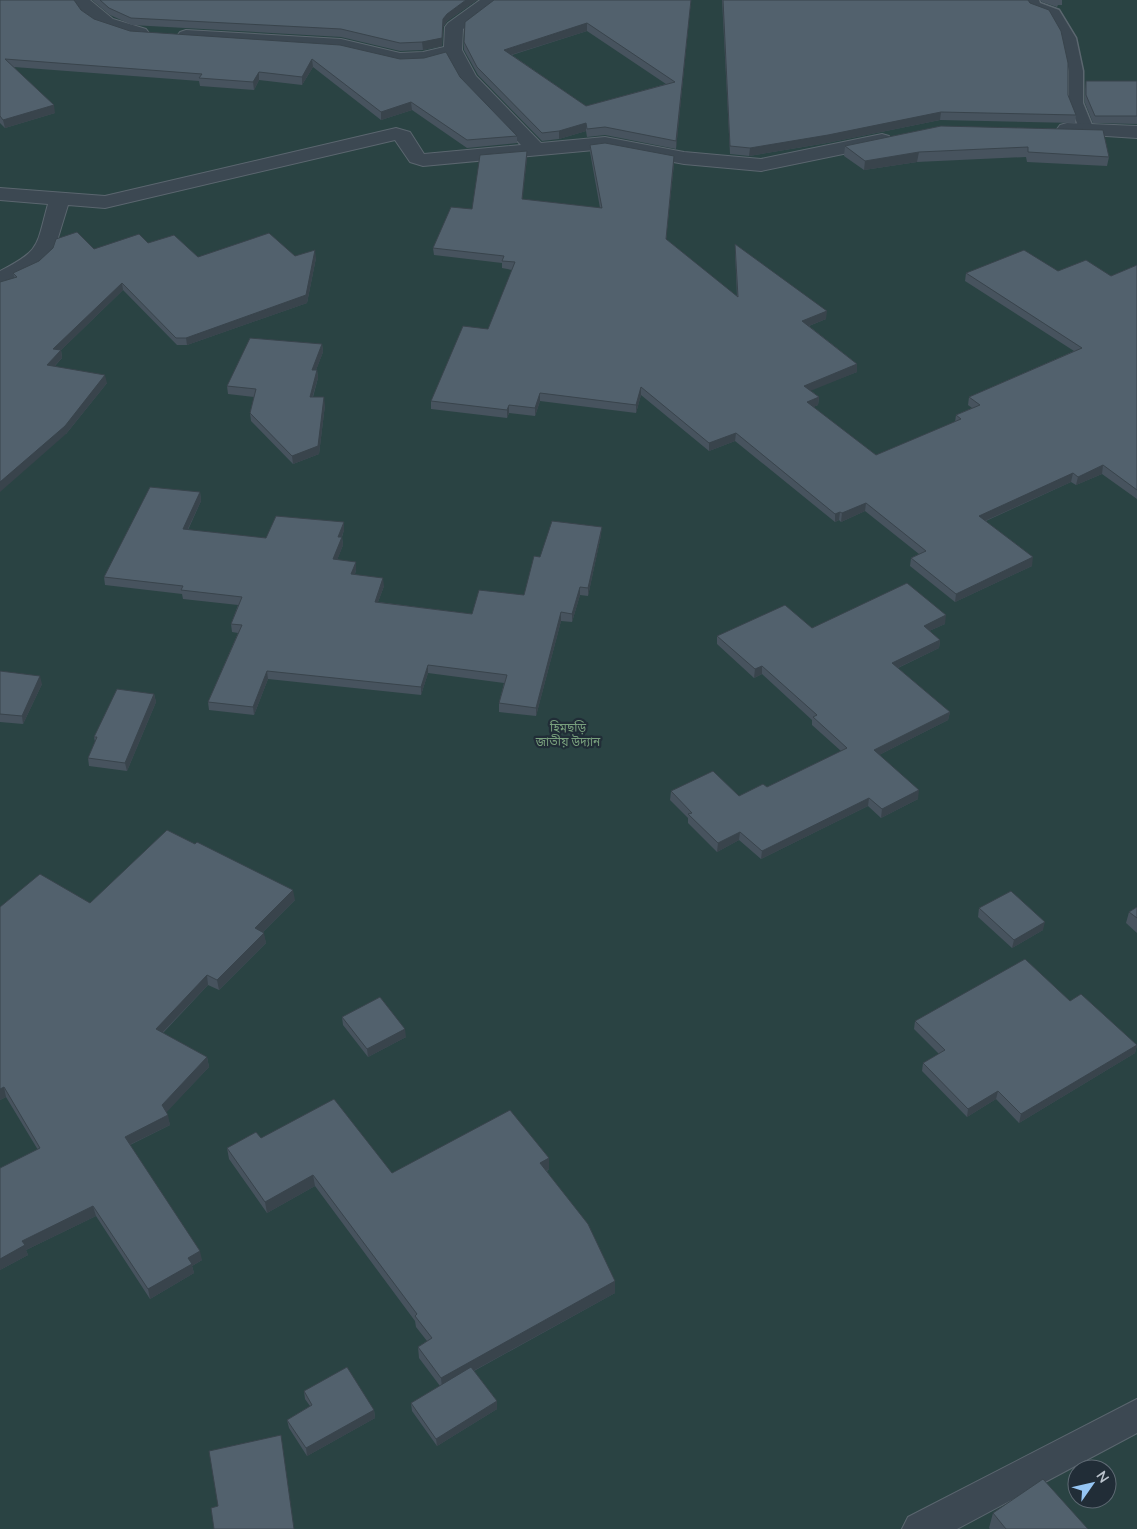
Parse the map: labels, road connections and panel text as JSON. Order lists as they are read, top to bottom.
{
  "parks": ["হিমছড়ি জাতীয় উদ্যান"],
  "north": "top right"
}
